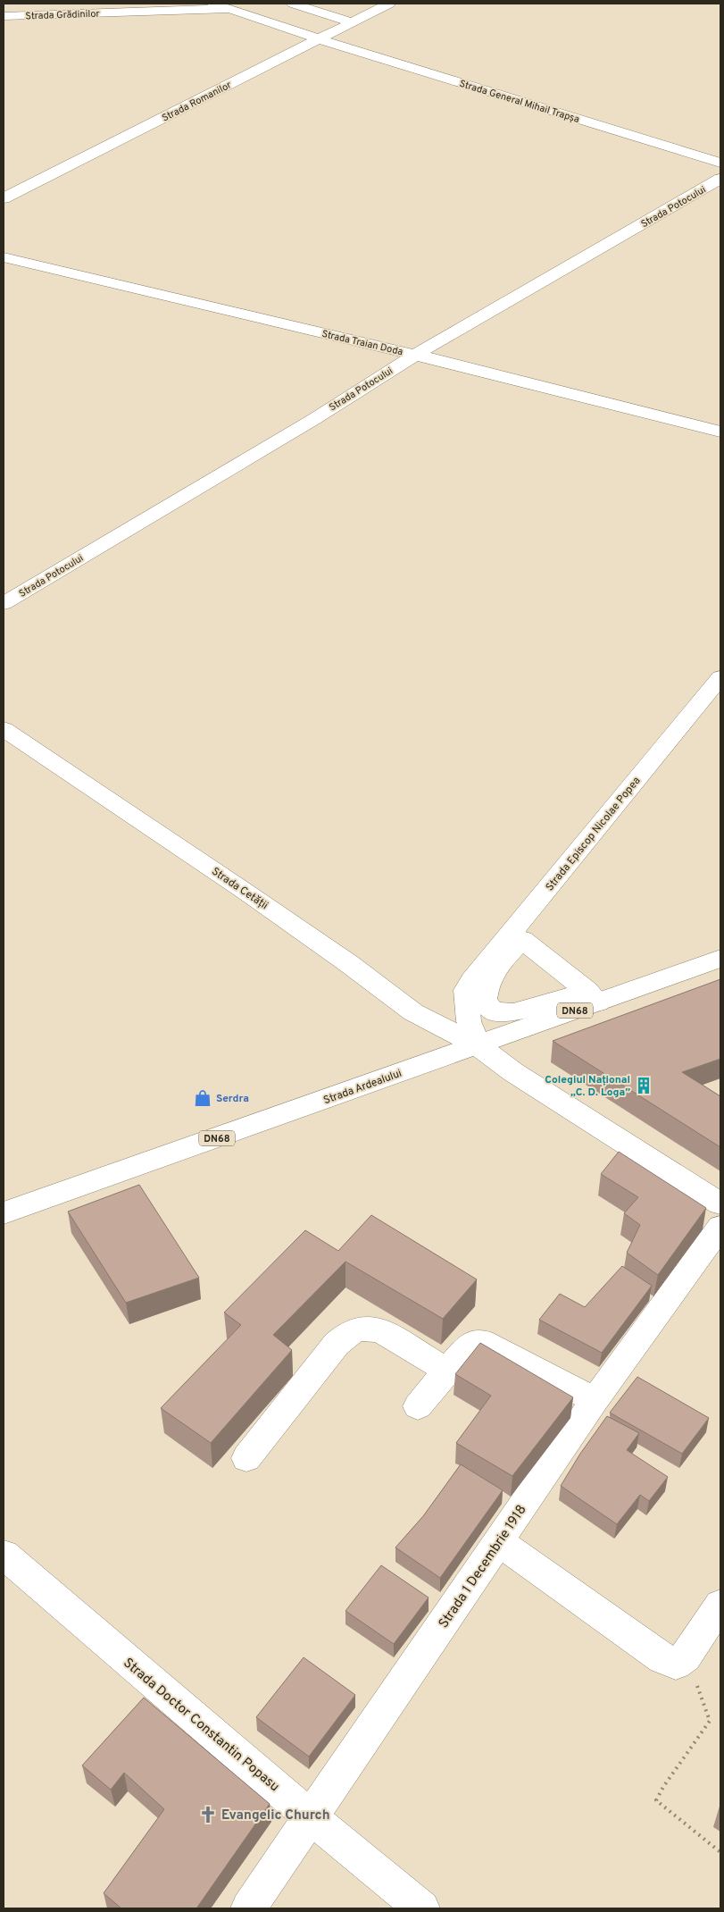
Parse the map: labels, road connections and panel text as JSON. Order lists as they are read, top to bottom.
{
  "streets": {
    "street": [
      "Strada Grădinilor",
      "Strada Romanilor",
      "Strada General Mihail Trapșa",
      "Strada Potocului",
      "Strada Traian Doda",
      "Strada Episcop Nicolae Popea",
      "Strada Cetății",
      "DN68",
      "Strada Ardealului",
      "Strada 1 Decembrie 1918",
      "Strada Doctor Constantin Popasu"
    ]
  },
  "crossings": [
    ["Strada Grădinilor", "Strada Romanilor"],
    ["Strada Grădinilor", "Strada General Mihail Trapșa"],
    ["Strada Romanilor", "Strada General Mihail Trapșa"],
    ["Strada Potocului", "Strada Traian Doda"],
    ["Strada Episcop Nicolae Popea", "Strada Cetății"],
    ["Strada Episcop Nicolae Popea", "Strada Ardealului"],
    ["Strada Cetății", "Strada Ardealului"],
    ["Strada 1 Decembrie 1918", "Strada Doctor Constantin Popasu"]
  ],
  "places": {
    "building": ["Colegiul Național „C. D. Loga”"],
    "shop": ["Serdra"],
    "church": ["Evangelic Church"]
  }
}
